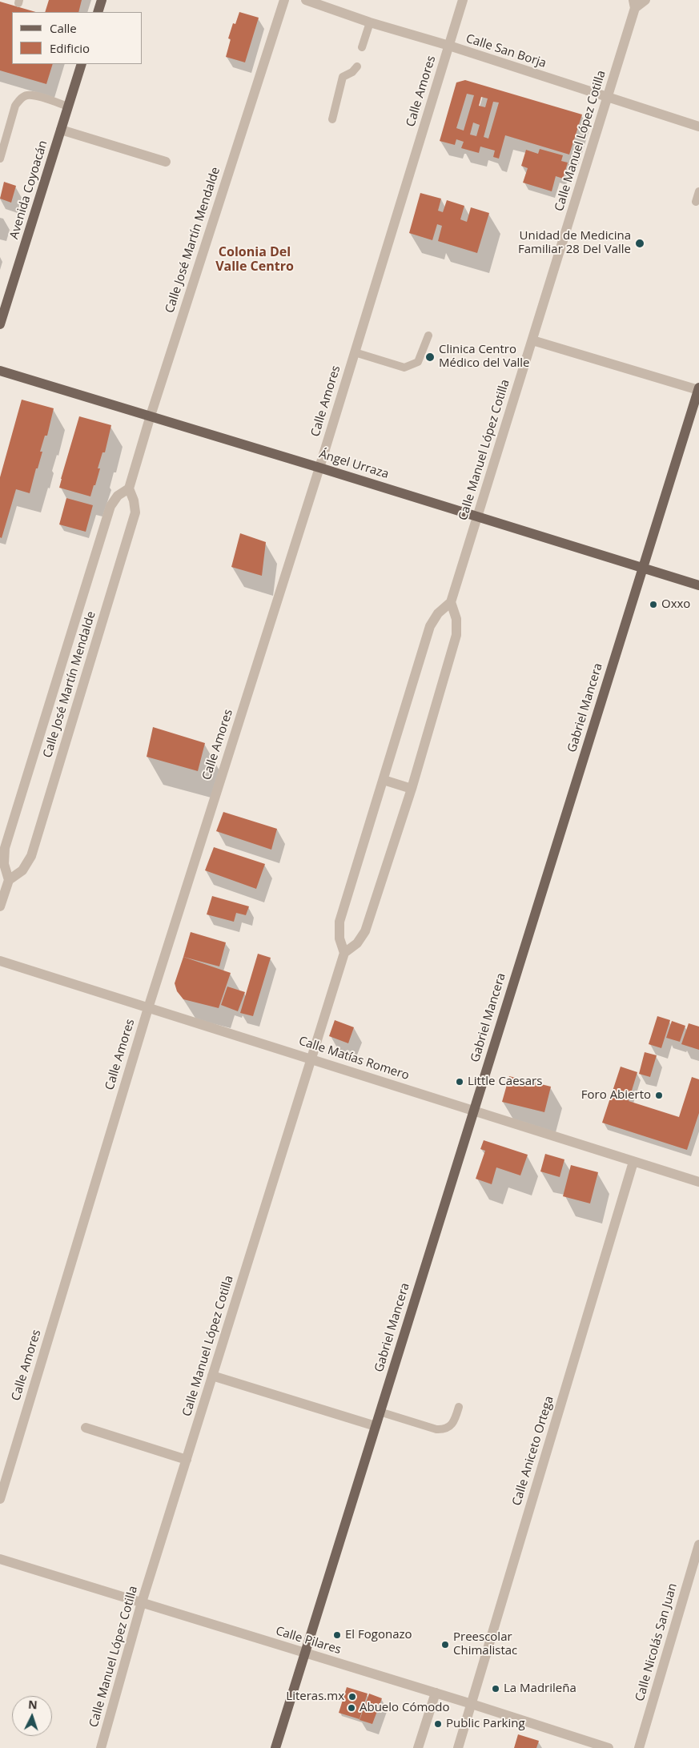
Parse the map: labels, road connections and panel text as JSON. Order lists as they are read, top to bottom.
{
  "streets": {
    "main road": ["Avenida Coyoacán", "Ángel Urraza", "Gabriel Mancera"],
    "street": [
      "Calle San Borja",
      "Calle Amores",
      "Calle Manuel López Cotilla",
      "Calle José Martín Mendalde",
      "Calle Matías Romero",
      "Calle Aniceto Ortega",
      "Calle Pilares",
      "Calle Nicolás San Juan"
    ]
  },
  "crossings": [
    ["Calle San Borja", "Calle Amores"],
    ["Calle San Borja", "Calle Manuel López Cotilla"],
    ["Calle Amores", "Ángel Urraza"],
    ["Calle Amores", "Calle Matías Romero"],
    ["Calle Manuel López Cotilla", "Ángel Urraza"],
    ["Calle Manuel López Cotilla", "Calle Matías Romero"],
    ["Calle Manuel López Cotilla", "Calle Pilares"],
    ["Calle José Martín Mendalde", "Ángel Urraza"],
    ["Ángel Urraza", "Gabriel Mancera"],
    ["Gabriel Mancera", "Calle Matías Romero"],
    ["Gabriel Mancera", "Calle Pilares"],
    ["Calle Matías Romero", "Calle Aniceto Ortega"],
    ["Calle Aniceto Ortega", "Calle Pilares"]
  ],
  "districts": ["Colonia Del Valle Centro"],
  "places": [
    "Unidad de Medicina Familiar 28 Del Valle",
    "Clinica Centro Médico del Valle",
    "Oxxo",
    "Little Caesars",
    "Foro Abierto",
    "El Fogonazo",
    "Preescolar Chimalistac",
    "La Madrileña",
    "Literas.mx",
    "Abuelo Cómodo",
    "Public Parking"
  ],
  "legend": ["Calle", "Edificio"],
  "north": "top"
}
